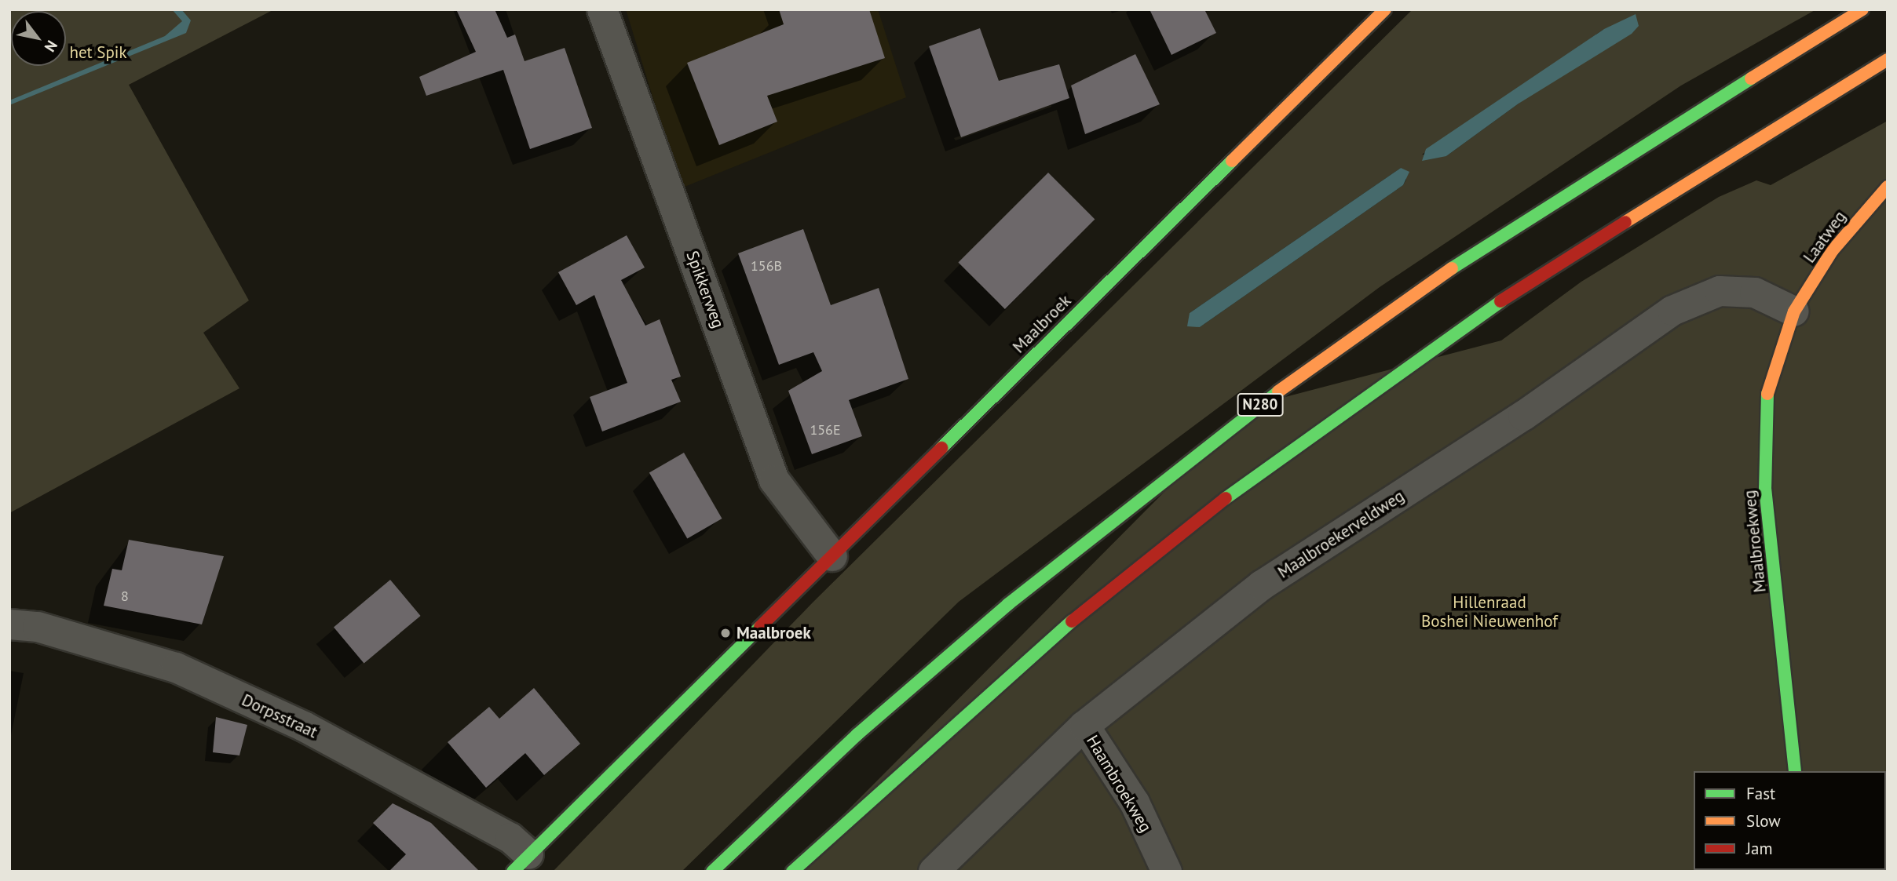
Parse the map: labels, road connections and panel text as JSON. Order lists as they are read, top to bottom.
{
  "streets": {
    "main road": [
      "Laatweg",
      "Maalbroek",
      "N280",
      "Maalbroekweg"
    ],
    "street": [
      "Spikkerweg",
      "Maalbroekerveldweg",
      "Dorpsstraat",
      "Haambroekweg"
    ]
  },
  "crossings": [
    ["Laatweg", "Maalbroekerveldweg"],
    ["Laatweg", "Maalbroekweg"],
    ["Spikkerweg", "Maalbroek"],
    ["Maalbroek", "Dorpsstraat"],
    ["Maalbroekerveldweg", "Maalbroekweg"],
    ["Maalbroekerveldweg", "Haambroekweg"]
  ],
  "parks": ["het Spik", "Hillenraad Boshei Nieuwenhof"],
  "places": ["Maalbroek"],
  "house_numbers": ["156B", "156E", "8"],
  "legend": ["Fast", "Slow", "Jam"],
  "north": "bottom right"
}
